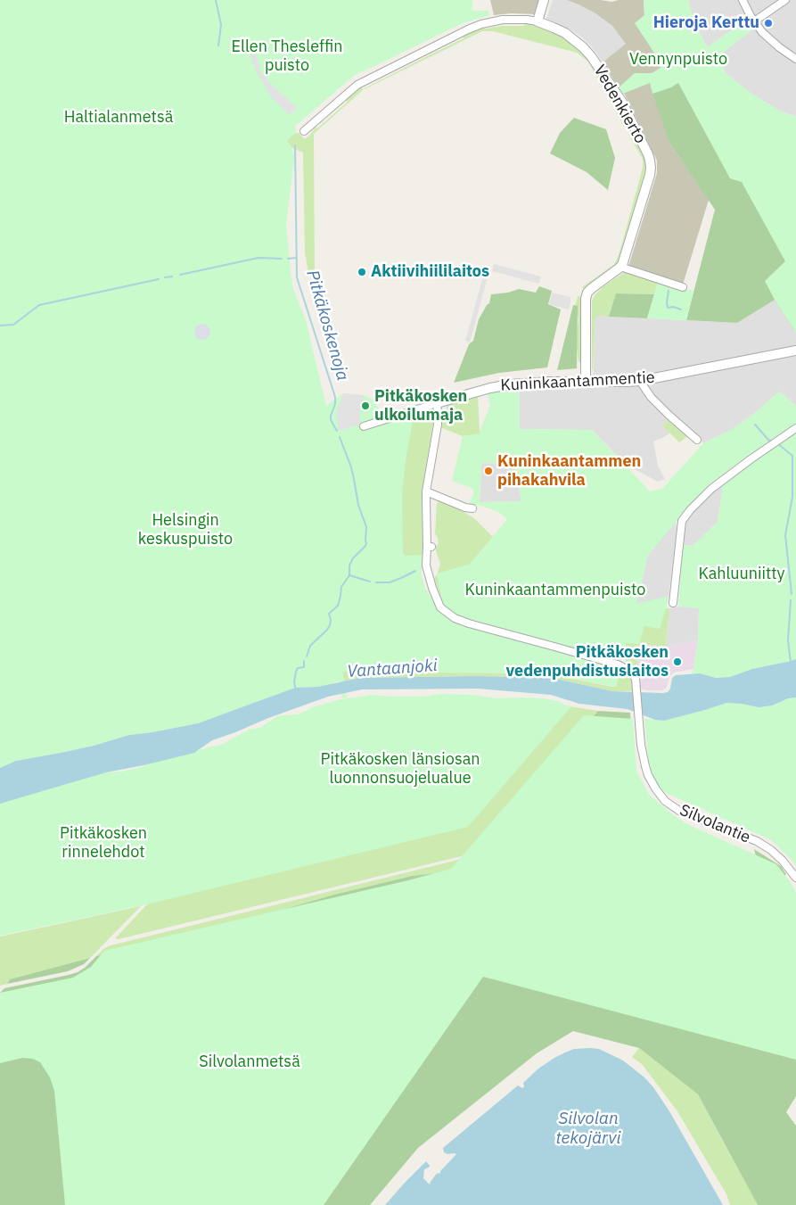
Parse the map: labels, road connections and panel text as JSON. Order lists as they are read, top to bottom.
{
  "streets": {
    "street": ["Vedenkierto", "Kuninkaantammentie", "Silvolantie"]
  },
  "crossings": [
    ["Kuninkaantammentie", "Silvolantie"]
  ],
  "water": ["Pitkäkoskenoja", "Vantaanjoki", "Silvolan tekojärvi"],
  "parks": [
    "Ellen Thesleffin puisto",
    "Vennynpuisto",
    "Haltialanmetsä",
    "Helsingin keskuspuisto",
    "Kahluuniitty",
    "Kuninkaantammenpuisto",
    "Pitkäkosken länsiosan luonnonsuojelualue",
    "Pitkäkosken rinnelehdot",
    "Silvolanmetsä"
  ],
  "places": [
    "Hieroja Kerttu",
    "Aktiivihiililaitos",
    "Pitkäkosken ulkoilumaja",
    "Kuninkaantammen pihakahvila",
    "Pitkäkosken vedenpuhdistuslaitos"
  ]
}
